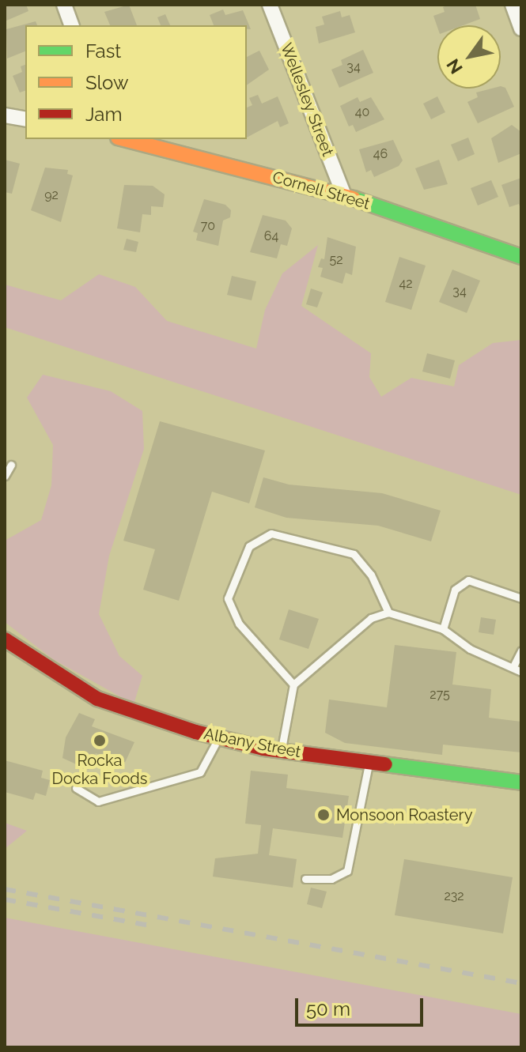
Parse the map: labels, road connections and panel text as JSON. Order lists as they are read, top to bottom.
{
  "streets": {
    "main road": ["Cornell Street", "Albany Street"],
    "street": ["Wellesley Street"]
  },
  "crossings": [
    ["Wellesley Street", "Cornell Street"]
  ],
  "places": ["Rocka Docka Foods", "Monsoon Roastery"],
  "house_numbers": [
    "34",
    "40",
    "46",
    "92",
    "70",
    "64",
    "52",
    "42",
    "34",
    "275",
    "232"
  ],
  "legend": ["Fast", "Slow", "Jam"],
  "scale_bar": "50 m",
  "north": "bottom left"
}
